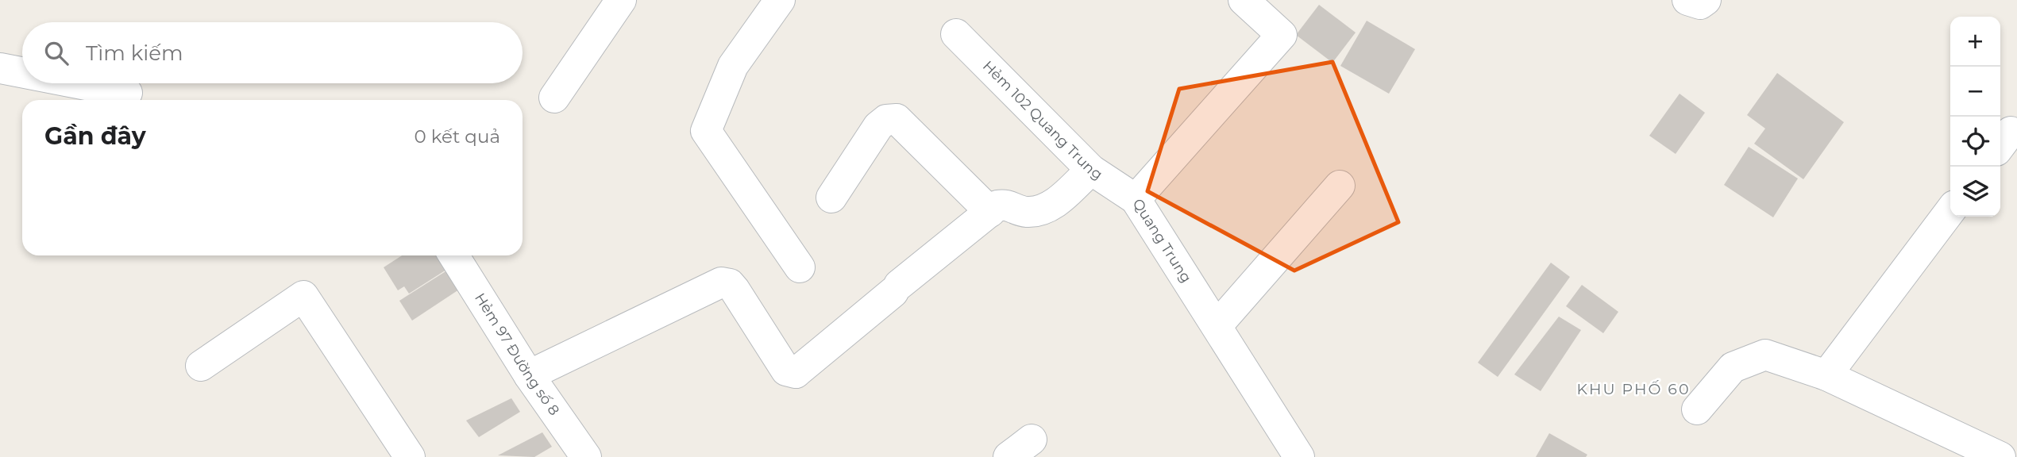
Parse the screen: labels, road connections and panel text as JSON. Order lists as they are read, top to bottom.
{
  "streets": {
    "street": ["Hẻm 102 Quang Trung", "Quang Trung", "Hẻm 97 Đường số 8"]
  },
  "crossings": [
    ["Hẻm 102 Quang Trung", "Quang Trung"]
  ],
  "districts": ["KHU PHỐ 60"],
  "page": {
    "map_buttons": ["+", "−"],
    "search": "Tìm kiếm",
    "heading": ["Gần đây", "0 kết quả"]
  }
}
